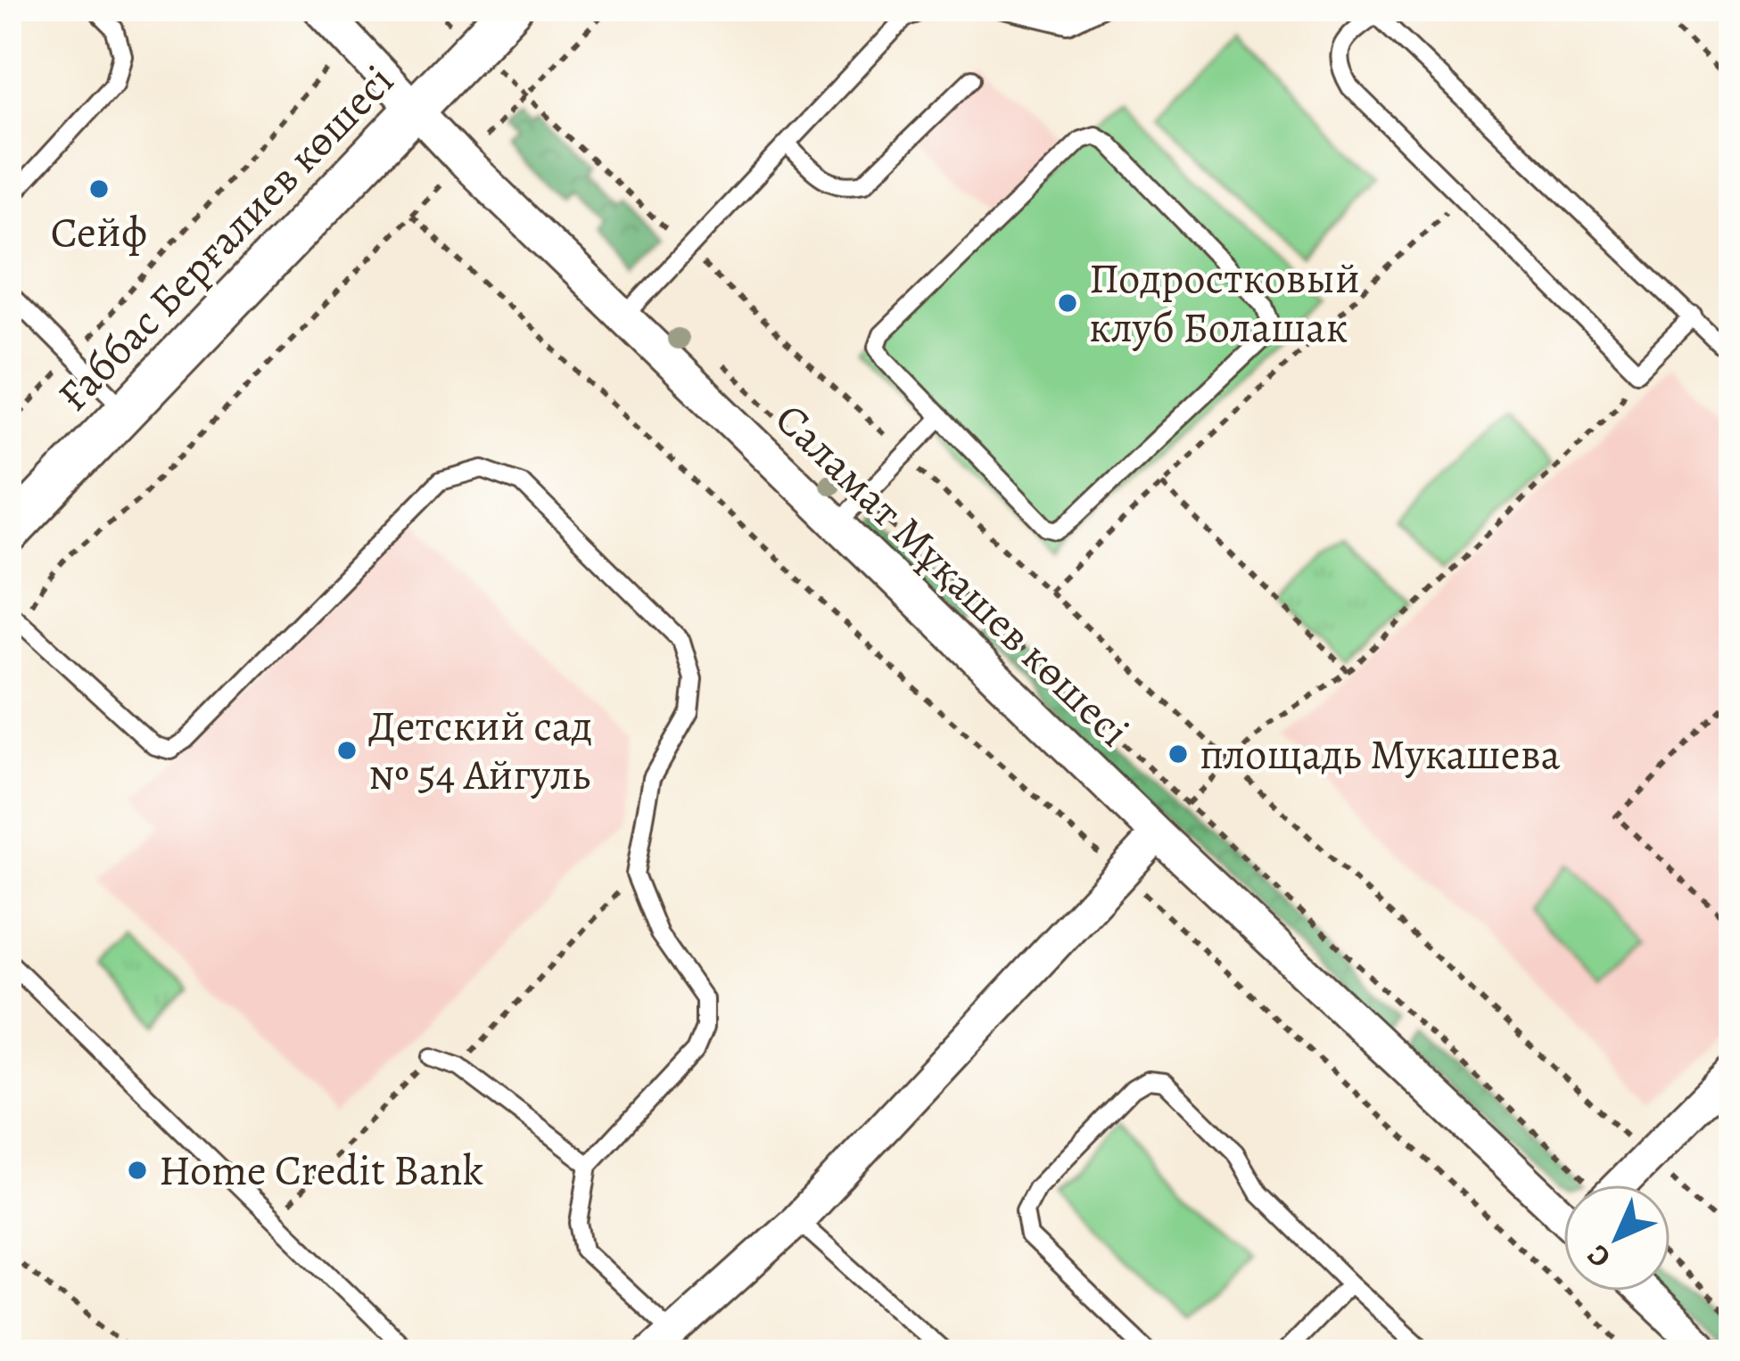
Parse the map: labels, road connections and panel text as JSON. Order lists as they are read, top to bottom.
{
  "streets": {
    "street": ["Ғаббас Берғалиев көшесі", "Саламат Мұқашев көшесі"]
  },
  "crossings": [
    ["Ғаббас Берғалиев көшесі", "Саламат Мұқашев көшесі"]
  ],
  "places": [
    "Сейф",
    "Подростковый клуб Болашак",
    "Детский сад № 54 Айгуль",
    "площадь Мукашева",
    "Home Credit Bank"
  ],
  "north": "bottom left"
}
